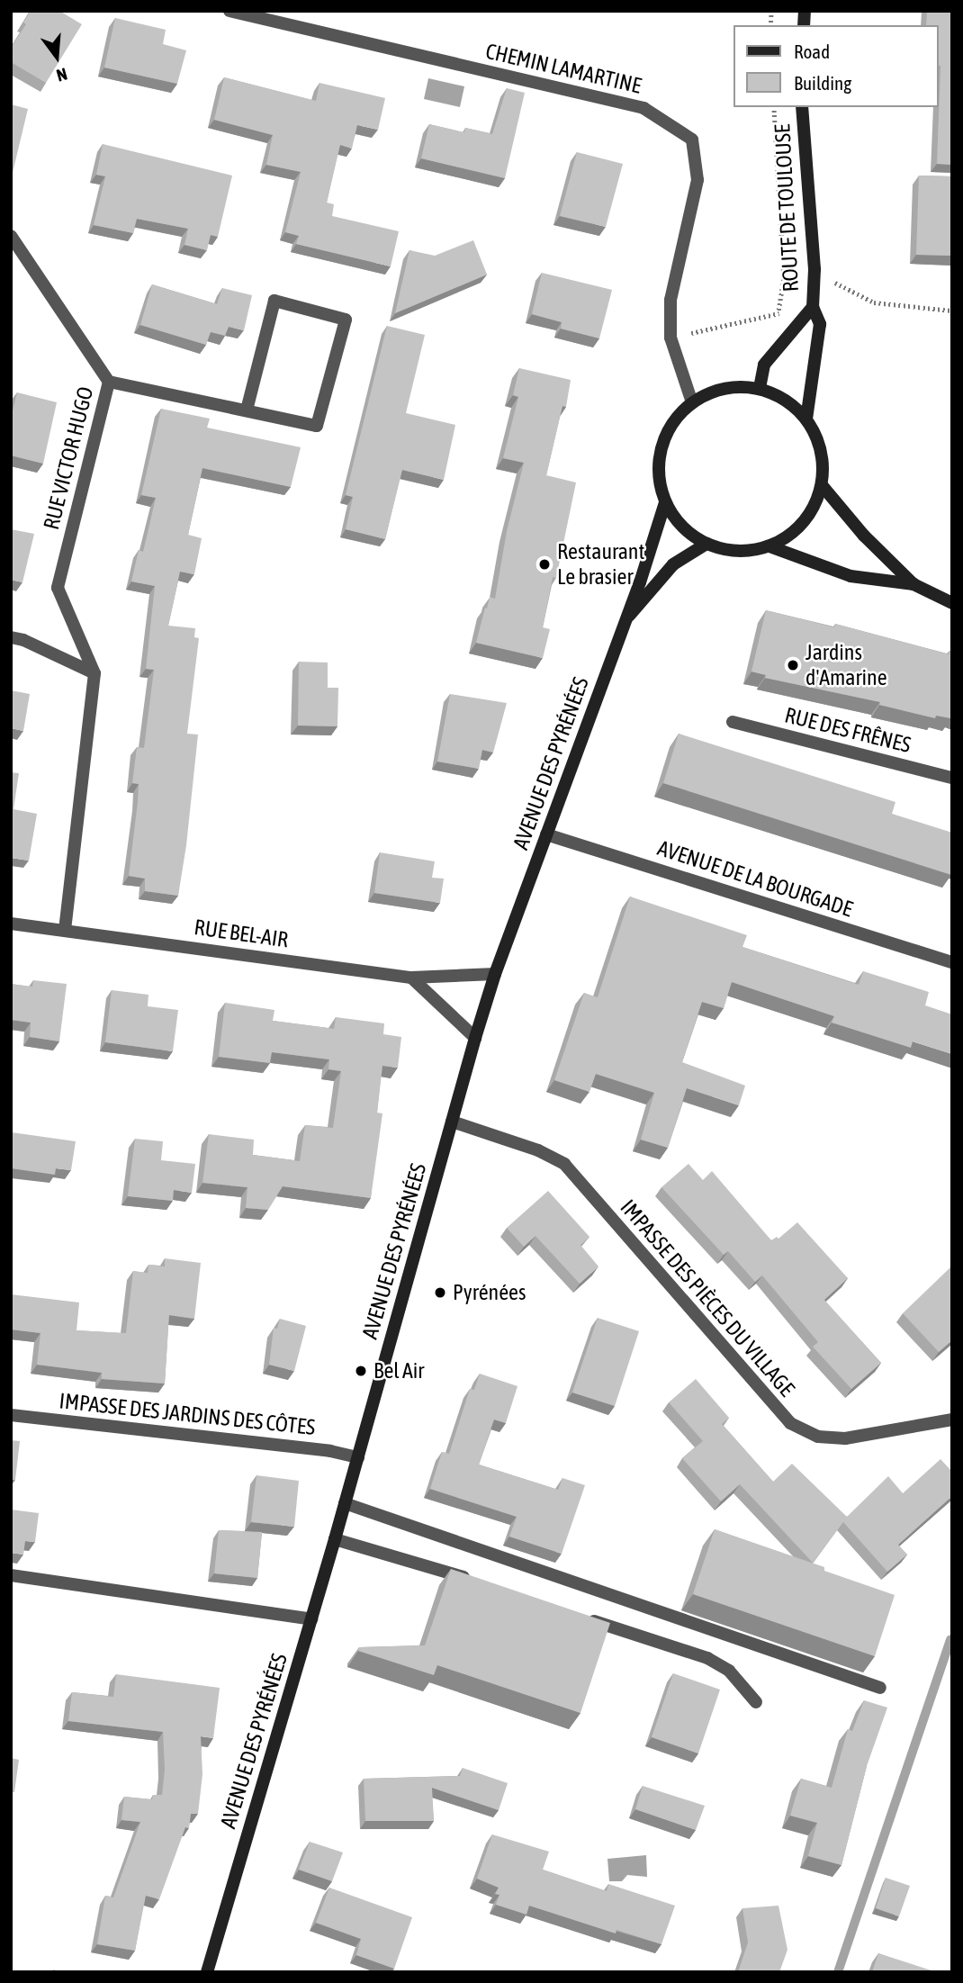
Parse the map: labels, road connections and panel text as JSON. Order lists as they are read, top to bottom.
{
  "streets": {
    "main road": ["ROUTE DE TOULOUSE", "AVENUE DES PYRÉNÉES"],
    "street": [
      "CHEMIN LAMARTINE",
      "RUE VICTOR HUGO",
      "RUE DES FRÊNES",
      "AVENUE DE LA BOURGADE",
      "RUE BEL-AIR",
      "IMPASSE DES PIÈCES DU VILLAGE",
      "IMPASSE DES JARDINS DES CÔTES"
    ]
  },
  "crossings": [
    ["CHEMIN LAMARTINE", "ROUTE DE TOULOUSE"],
    ["CHEMIN LAMARTINE", "AVENUE DES PYRÉNÉES"],
    ["ROUTE DE TOULOUSE", "AVENUE DES PYRÉNÉES"],
    ["AVENUE DES PYRÉNÉES", "AVENUE DE LA BOURGADE"],
    ["AVENUE DES PYRÉNÉES", "RUE BEL-AIR"],
    ["AVENUE DES PYRÉNÉES", "IMPASSE DES PIÈCES DU VILLAGE"],
    ["AVENUE DES PYRÉNÉES", "IMPASSE DES JARDINS DES CÔTES"]
  ],
  "places": [
    "Restaurant Le brasier",
    "Jardins d'Amarine",
    "Pyrénées",
    "Bel Air"
  ],
  "legend": ["Road", "Building"],
  "north": "bottom"
}
